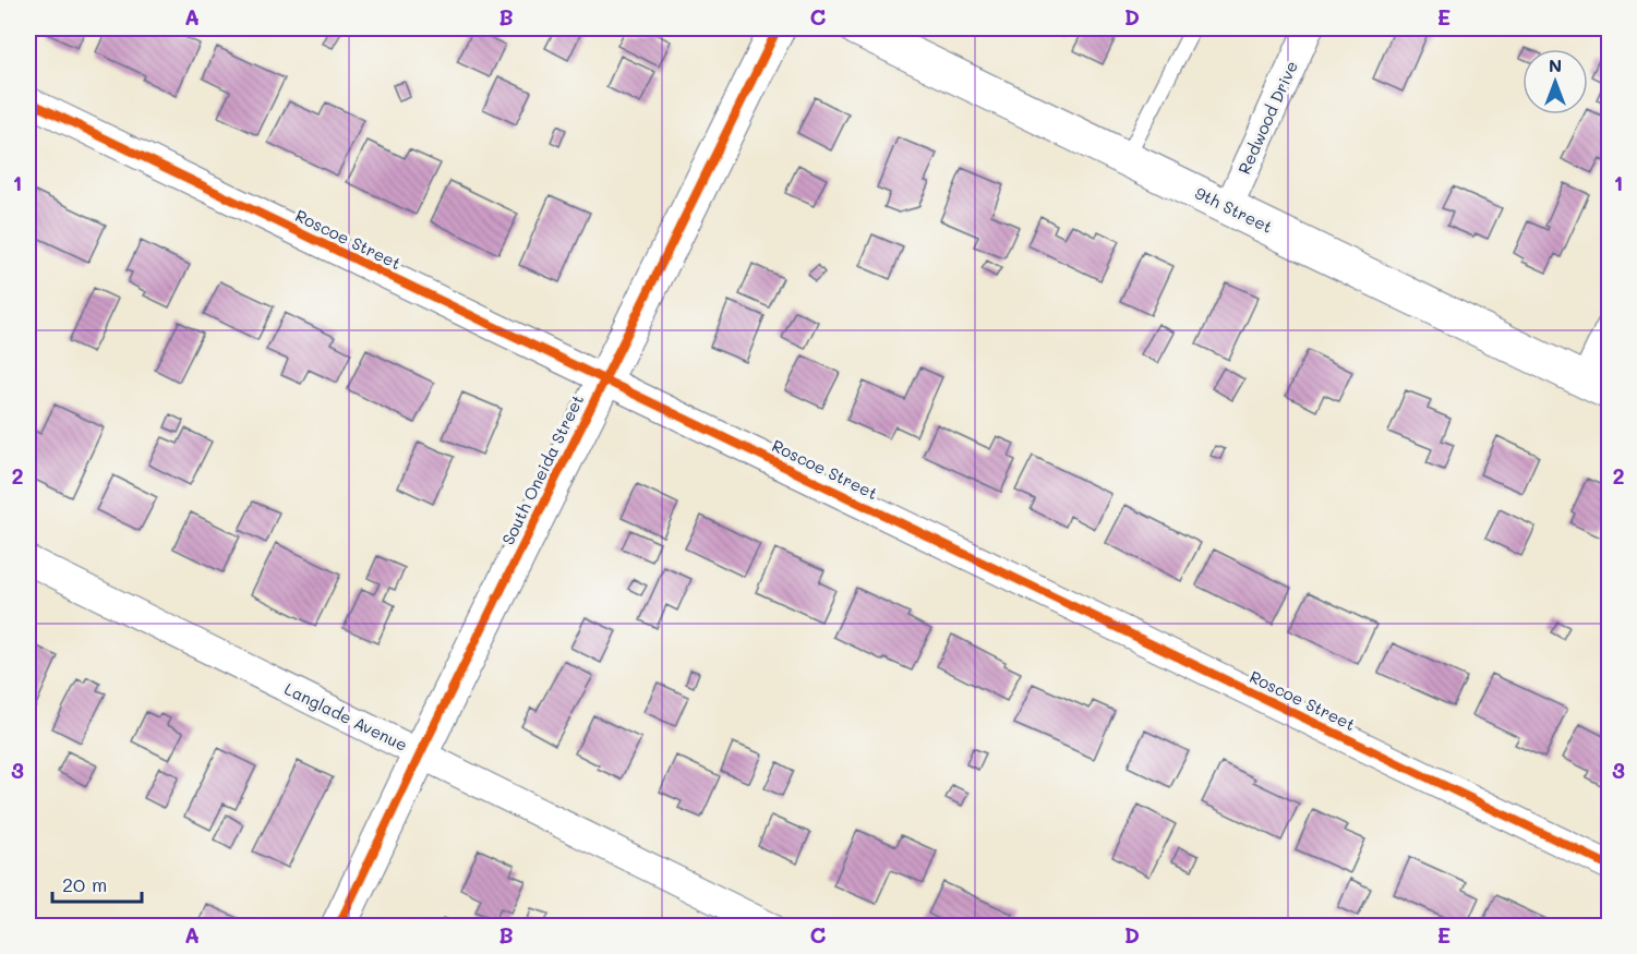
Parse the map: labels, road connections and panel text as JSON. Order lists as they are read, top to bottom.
{
  "streets": {
    "street": [
      "Redwood Drive",
      "9th Street",
      "Roscoe Street",
      "South Oneida Street",
      "Langlade Avenue"
    ]
  },
  "crossings": [
    ["Redwood Drive", "9th Street"],
    ["Roscoe Street", "South Oneida Street"],
    ["South Oneida Street", "Langlade Avenue"]
  ],
  "scale_bar": "20 m",
  "north": "top",
  "grid": {
    "columns": [
      "A",
      "B",
      "C",
      "D",
      "E"
    ],
    "rows": ["1", "2", "3"]
  }
}
